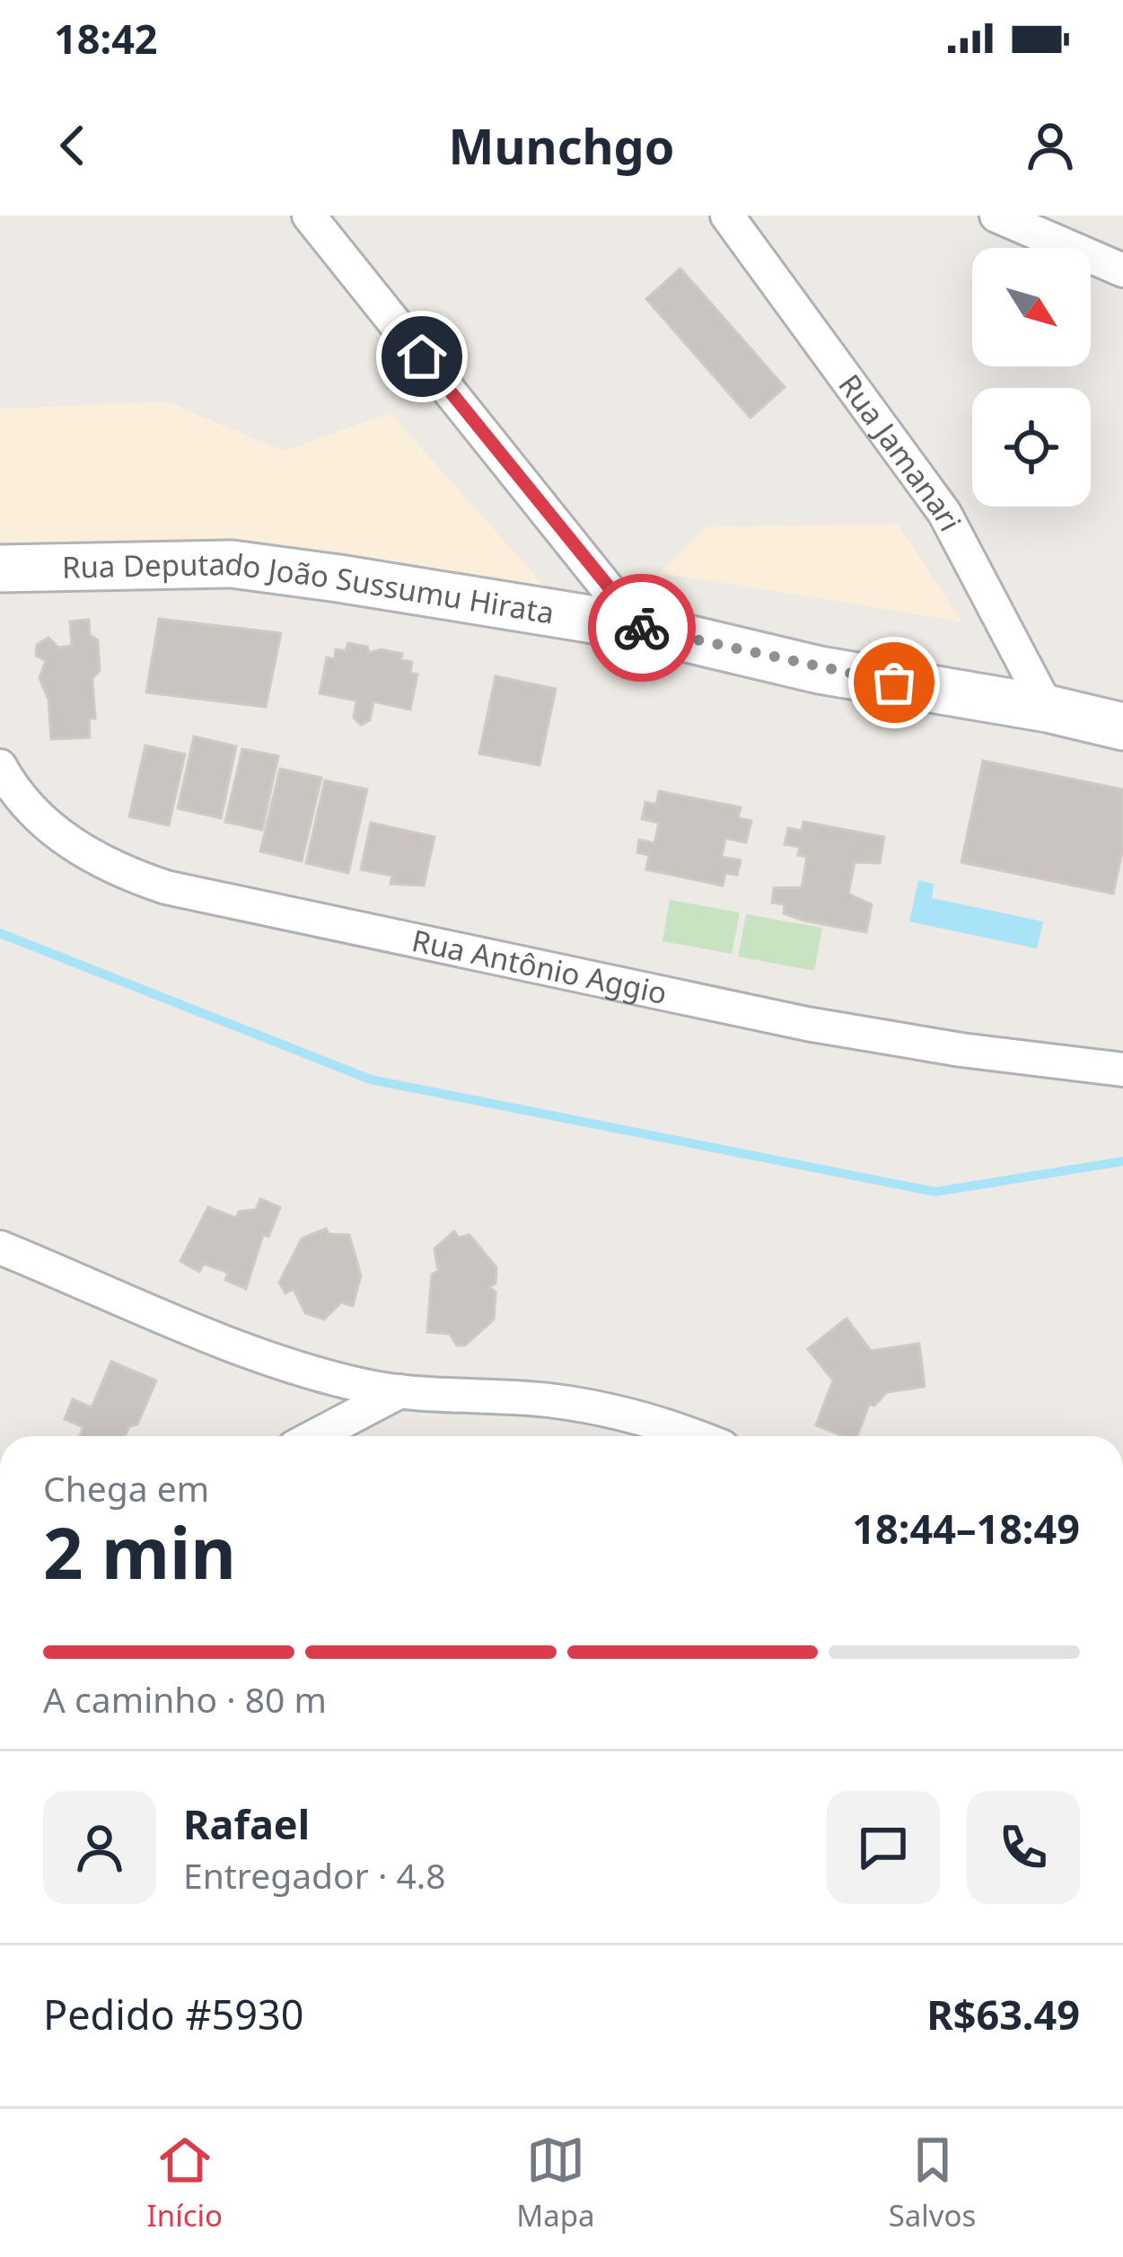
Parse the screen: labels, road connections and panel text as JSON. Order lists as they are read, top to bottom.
{
  "streets": {
    "main road": ["Rua Deputado João Sussumu Hirata"],
    "street": ["Rua Jamanari", "Rua Antônio Aggio"]
  },
  "crossings": [
    ["Rua Jamanari", "Rua Deputado João Sussumu Hirata"]
  ],
  "north": "bottom right",
  "page": {
    "status": "18:42",
    "header": "Munchgo",
    "heading": ["2 min", "Chega em", "18:44–18:49"],
    "panel": [
      "Rafael",
      "Entregador · 4.8",
      "Pedido #5930",
      "R$63.49"
    ],
    "bar": "A caminho · 80 m",
    "tabs": ["Início", "Mapa", "Salvos"]
  }
}
